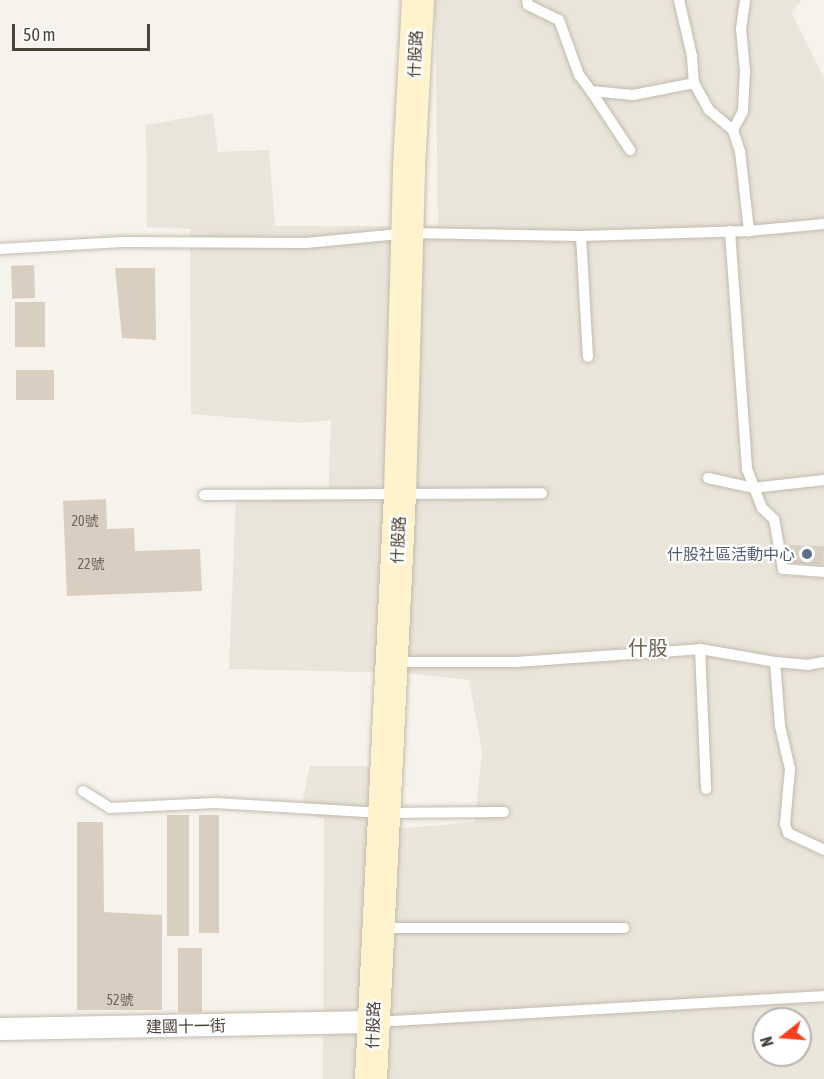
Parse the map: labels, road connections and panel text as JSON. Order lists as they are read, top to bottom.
{
  "streets": {
    "street": ["什股路", "建國十一街"]
  },
  "crossings": [
    ["什股路", "建國十一街"]
  ],
  "districts": ["什股"],
  "places": ["什股社區活動中心"],
  "house_numbers": ["20號", "22號", "52號"],
  "scale_bar": "50 m",
  "north": "left"
}
